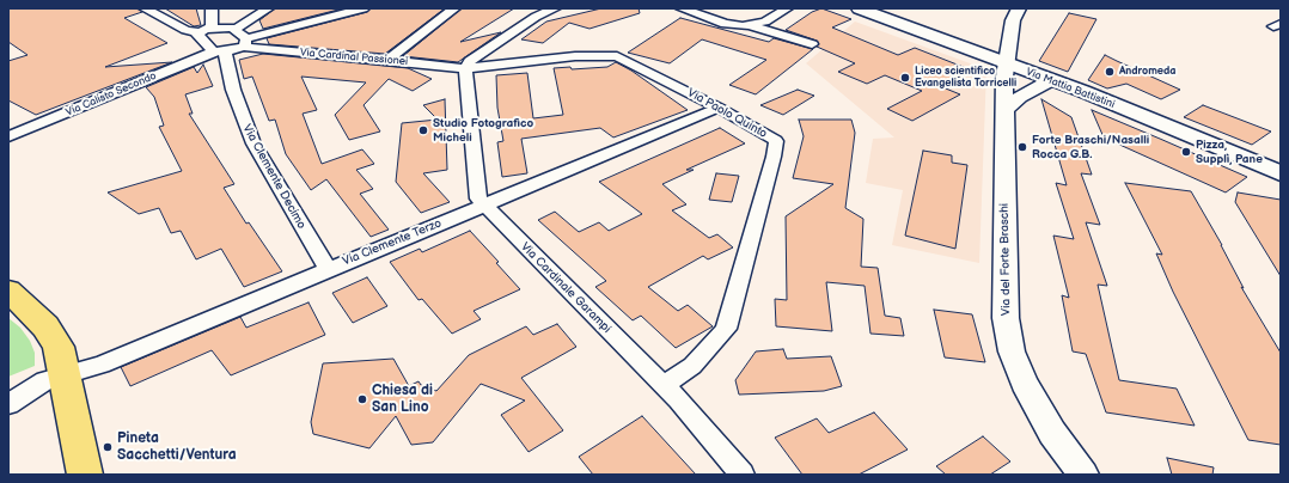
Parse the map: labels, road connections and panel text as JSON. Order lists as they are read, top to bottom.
{
  "streets": {
    "main road": ["Via Mattia Battistini"],
    "street": [
      "Via Cardinal Passionei",
      "Via Calisto Secondo",
      "Via Paolo Quinto",
      "Via Clemente Decimo",
      "Via Clemente Terzo",
      "Via del Forte Braschi",
      "Via Cardinale Garampi"
    ]
  },
  "crossings": [
    ["Via Cardinal Passionei", "Via Calisto Secondo"],
    ["Via Cardinal Passionei", "Via Paolo Quinto"],
    ["Via Cardinal Passionei", "Via Cardinale Garampi"],
    ["Via Mattia Battistini", "Via del Forte Braschi"],
    ["Via Calisto Secondo", "Via Clemente Decimo"],
    ["Via Paolo Quinto", "Via Clemente Terzo"],
    ["Via Paolo Quinto", "Via Cardinale Garampi"],
    ["Via Clemente Decimo", "Via Clemente Terzo"],
    ["Via Clemente Terzo", "Via Cardinale Garampi"]
  ],
  "places": [
    "Andromeda",
    "Liceo scientifico Evangelista Torricelli",
    "Studio Fotografico Micheli",
    "Forte Braschi/Nasalli Rocca G.B.",
    "Pizza, Supplì, Pane",
    "Chiesa di San Lino",
    "Pineta Sacchetti/Ventura"
  ]
}
